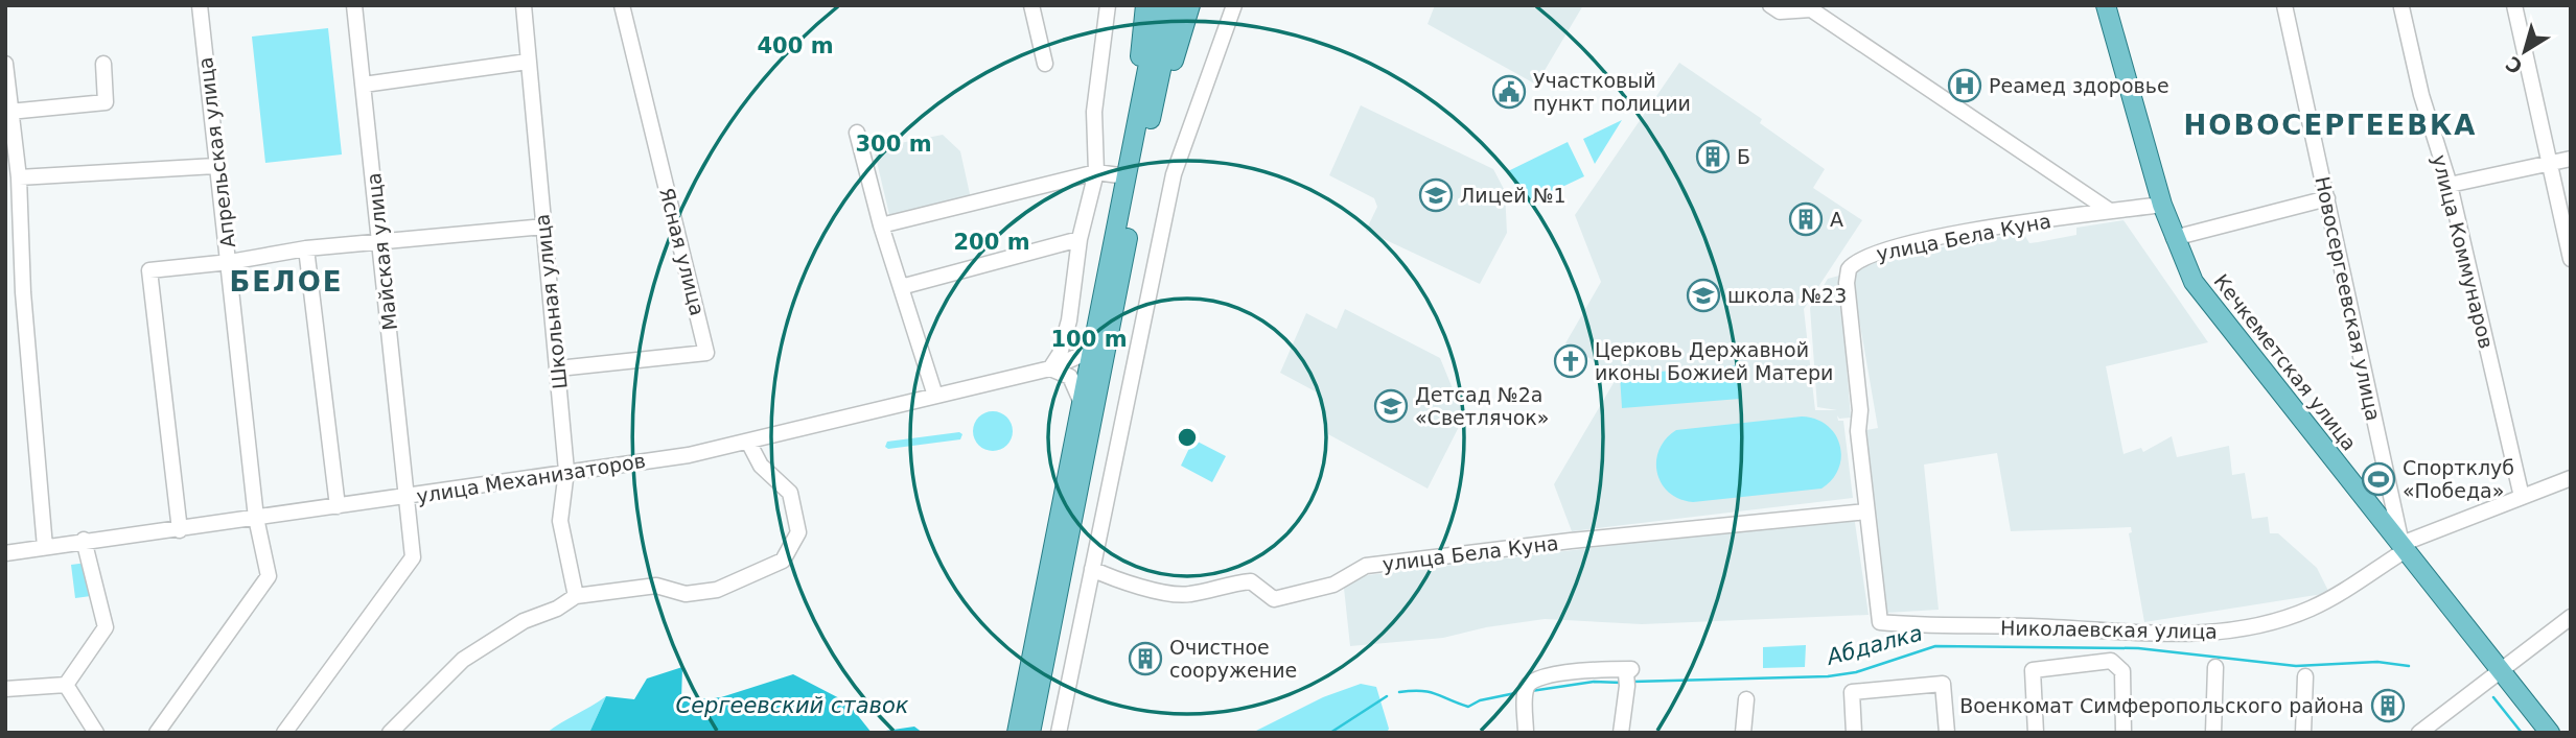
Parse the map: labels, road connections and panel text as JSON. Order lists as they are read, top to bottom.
{
  "streets": {
    "main road": ["Кечкеметская улица"],
    "street": [
      "Апрельская улица",
      "улица Бела Куна",
      "Майская улица",
      "Ясная улица",
      "улица Коммунаров",
      "Новосергеевская улица",
      "Школьная улица",
      "улица Механизаторов",
      "Николаевская улица"
    ]
  },
  "crossings": [
    ["Апрельская улица", "улица Механизаторов"],
    ["улица Бела Куна", "Кечкеметская улица"],
    ["улица Бела Куна", "Николаевская улица"],
    ["Майская улица", "улица Механизаторов"],
    ["Ясная улица", "Школьная улица"],
    ["Новосергеевская улица", "Кечкеметская улица"],
    ["Новосергеевская улица", "Николаевская улица"],
    ["Школьная улица", "улица Механизаторов"],
    ["Кечкеметская улица", "Николаевская улица"]
  ],
  "districts": ["НОВОСЕРГЕЕВКА", "БЕЛОЕ"],
  "water": ["Абдалка", "Сергеевский ставок"],
  "places": {
    "hospital": ["Реамед здоровье"],
    "public building": ["Участковый пункт полиции"],
    "building": [
      "Б",
      "А",
      "Очистное сооружение",
      "Военкомат Симферопольского района"
    ],
    "school or university": ["Лицей №1", "школа №23", "Детсад №2а «Светлячок»"],
    "church": ["Церковь Державной иконы Божией Матери"],
    "sports": ["Спортклуб «Победа»"]
  },
  "north": "bottom left",
  "rings": [
    "400 m",
    "300 m",
    "200 m",
    "100 m"
  ]
}
